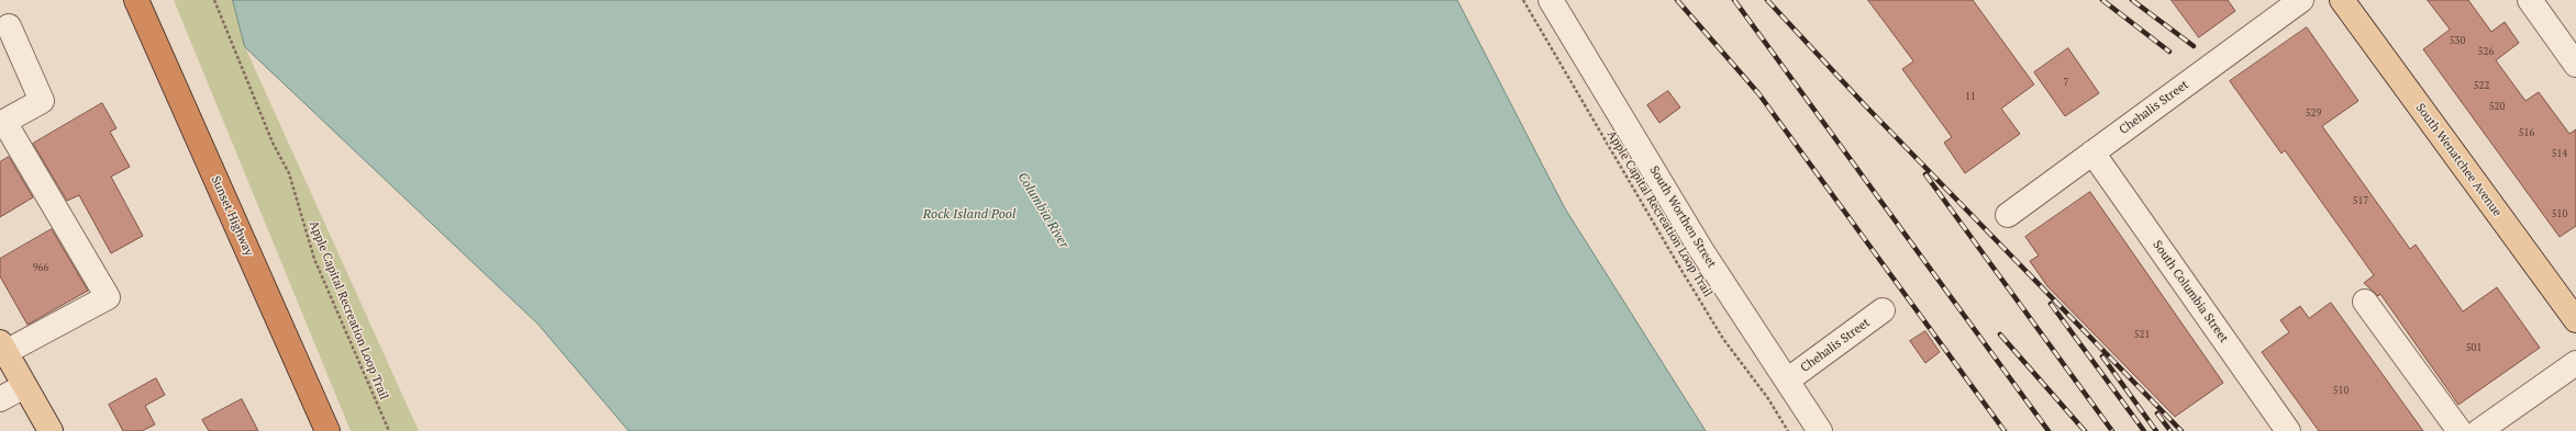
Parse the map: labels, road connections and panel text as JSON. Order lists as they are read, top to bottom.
{
  "streets": {
    "highway": ["Sunset Highway"],
    "main road": ["South Wenatchee Avenue"],
    "street": ["Chehalis Street", "South Worthen Street", "South Columbia Street"],
    "path": ["Apple Capital Recreation Loop Trail"]
  },
  "crossings": [
    ["Chehalis Street", "South Worthen Street"],
    ["Chehalis Street", "South Columbia Street"]
  ],
  "water": ["Columbia River", "Rock Island Pool"],
  "house_numbers": [
    "530",
    "526",
    "7",
    "522",
    "11",
    "520",
    "529",
    "516",
    "514",
    "517",
    "510",
    "966",
    "521",
    "501",
    "510"
  ]
}
